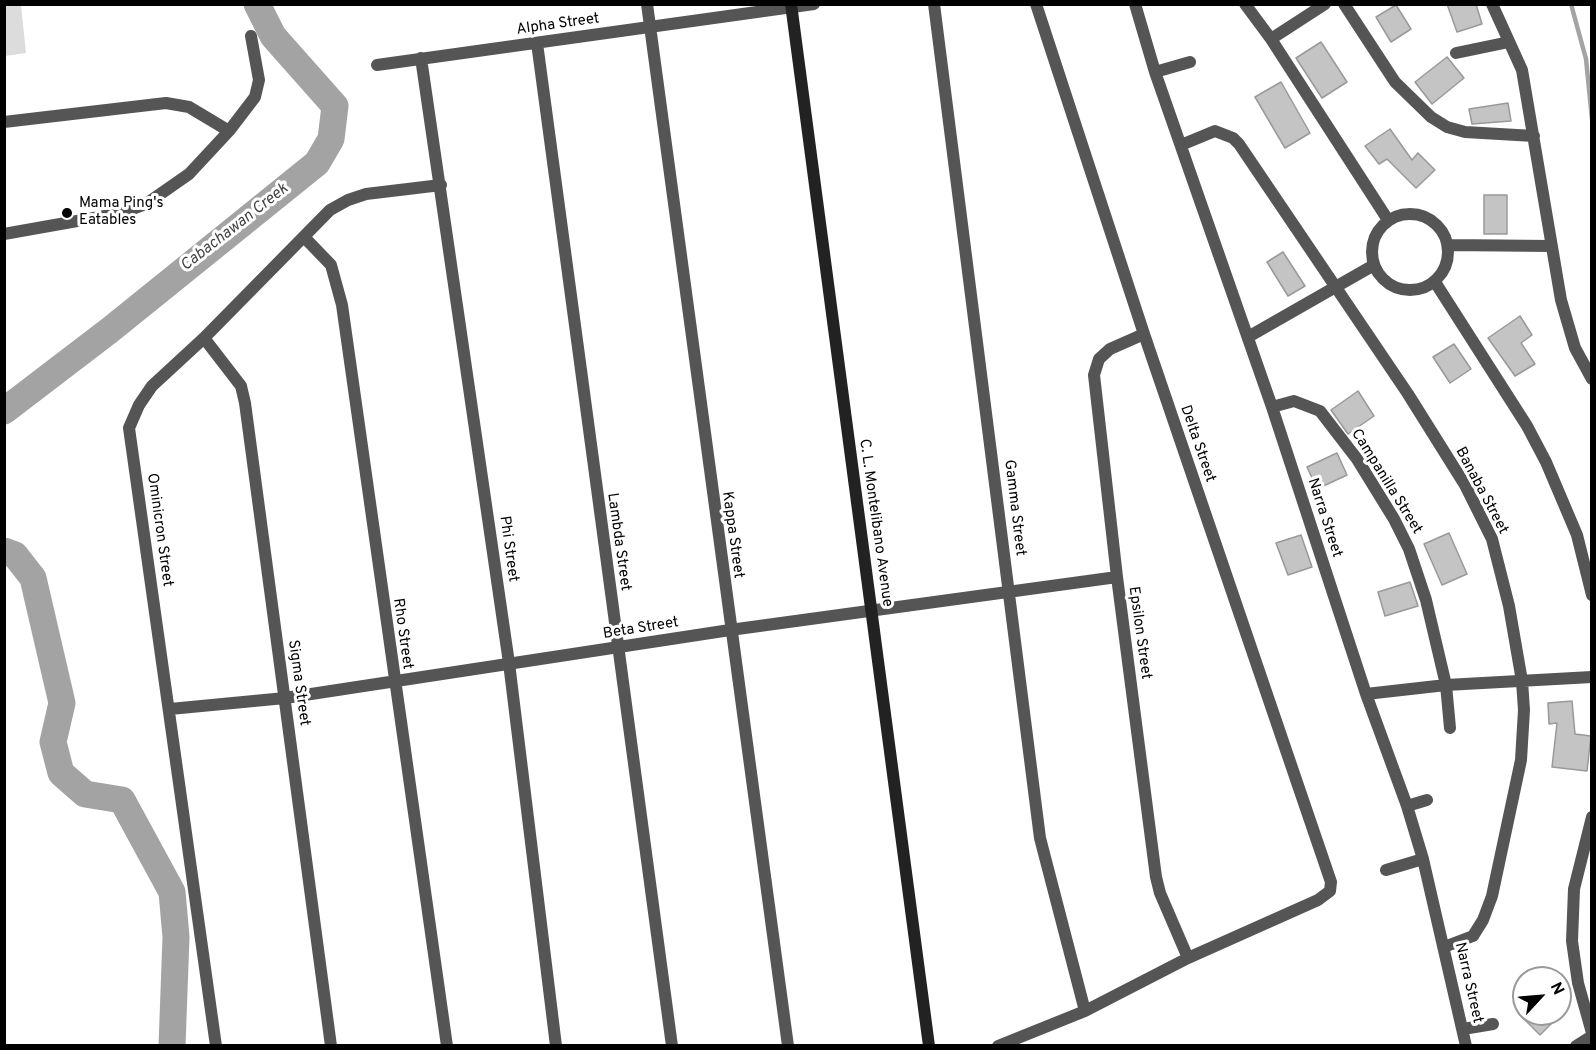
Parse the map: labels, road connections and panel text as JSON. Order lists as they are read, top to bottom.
{
  "streets": {
    "street": [
      "Alpha Street",
      "Delta Street",
      "Campanilla Street",
      "Banaba Street",
      "Gamma Street",
      "Narra Street",
      "C. L. Montelibano Avenue",
      "Ominicron Street",
      "Kappa Street",
      "Lambda Street",
      "Phi Street",
      "Beta Street",
      "Epsilon Street",
      "Rho Street",
      "Sigma Street"
    ]
  },
  "crossings": [
    ["Alpha Street", "C. L. Montelibano Avenue"],
    ["Alpha Street", "Kappa Street"],
    ["Alpha Street", "Lambda Street"],
    ["Alpha Street", "Phi Street"],
    ["Delta Street", "Epsilon Street"],
    ["Campanilla Street", "Narra Street"],
    ["Banaba Street", "Narra Street"],
    ["Gamma Street", "Beta Street"],
    ["C. L. Montelibano Avenue", "Beta Street"],
    ["Ominicron Street", "Phi Street"],
    ["Ominicron Street", "Beta Street"],
    ["Ominicron Street", "Rho Street"],
    ["Ominicron Street", "Sigma Street"],
    ["Kappa Street", "Beta Street"],
    ["Lambda Street", "Beta Street"],
    ["Phi Street", "Beta Street"],
    ["Beta Street", "Epsilon Street"],
    ["Beta Street", "Rho Street"],
    ["Beta Street", "Sigma Street"]
  ],
  "water": ["Cabachawan Creek"],
  "places": ["Mama Ping's Eatables"],
  "north": "top right"
}
